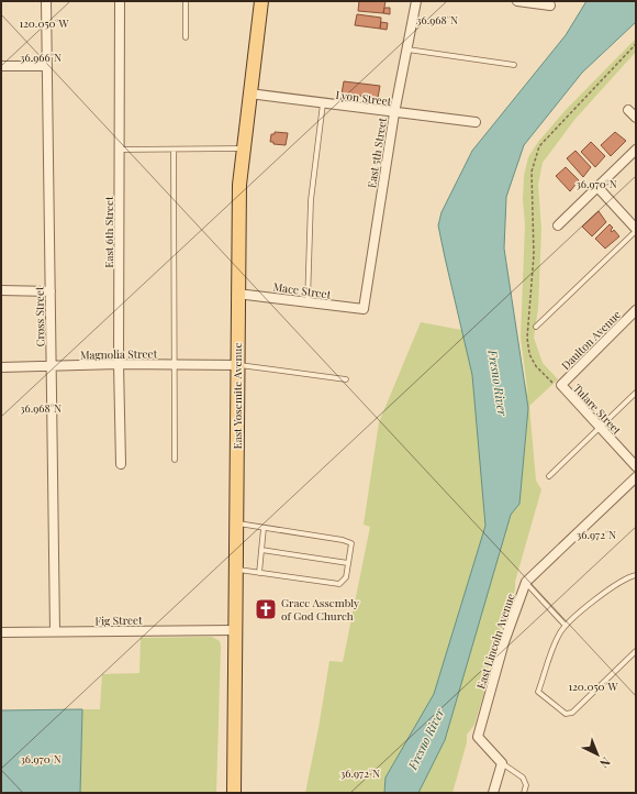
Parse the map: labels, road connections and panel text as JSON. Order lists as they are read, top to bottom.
{
  "streets": {
    "main road": ["East Yosemite Avenue"],
    "street": [
      "Lyon Street",
      "East 5th Street",
      "East 6th Street",
      "Mace Street",
      "Cross Street",
      "Daulton Avenue",
      "Magnolia Street",
      "Tulare Street",
      "Fig Street",
      "East Lincoln Avenue"
    ]
  },
  "crossings": [
    ["Lyon Street", "East 5th Street"],
    ["Lyon Street", "East Yosemite Avenue"],
    ["East 5th Street", "Mace Street"],
    ["East 6th Street", "Magnolia Street"],
    ["Mace Street", "East Yosemite Avenue"],
    ["Cross Street", "Magnolia Street"],
    ["Cross Street", "Fig Street"],
    ["Daulton Avenue", "Tulare Street"],
    ["Magnolia Street", "East Yosemite Avenue"],
    ["East Yosemite Avenue", "Fig Street"]
  ],
  "water": ["Fresno River"],
  "places": {
    "church": ["Grace Assembly of God Church"]
  },
  "north": "bottom right",
  "coordinates": [
    "36.968°N",
    "120.050°W",
    "36.966°N",
    "36.970°N",
    "36.972°N"
  ]
}
